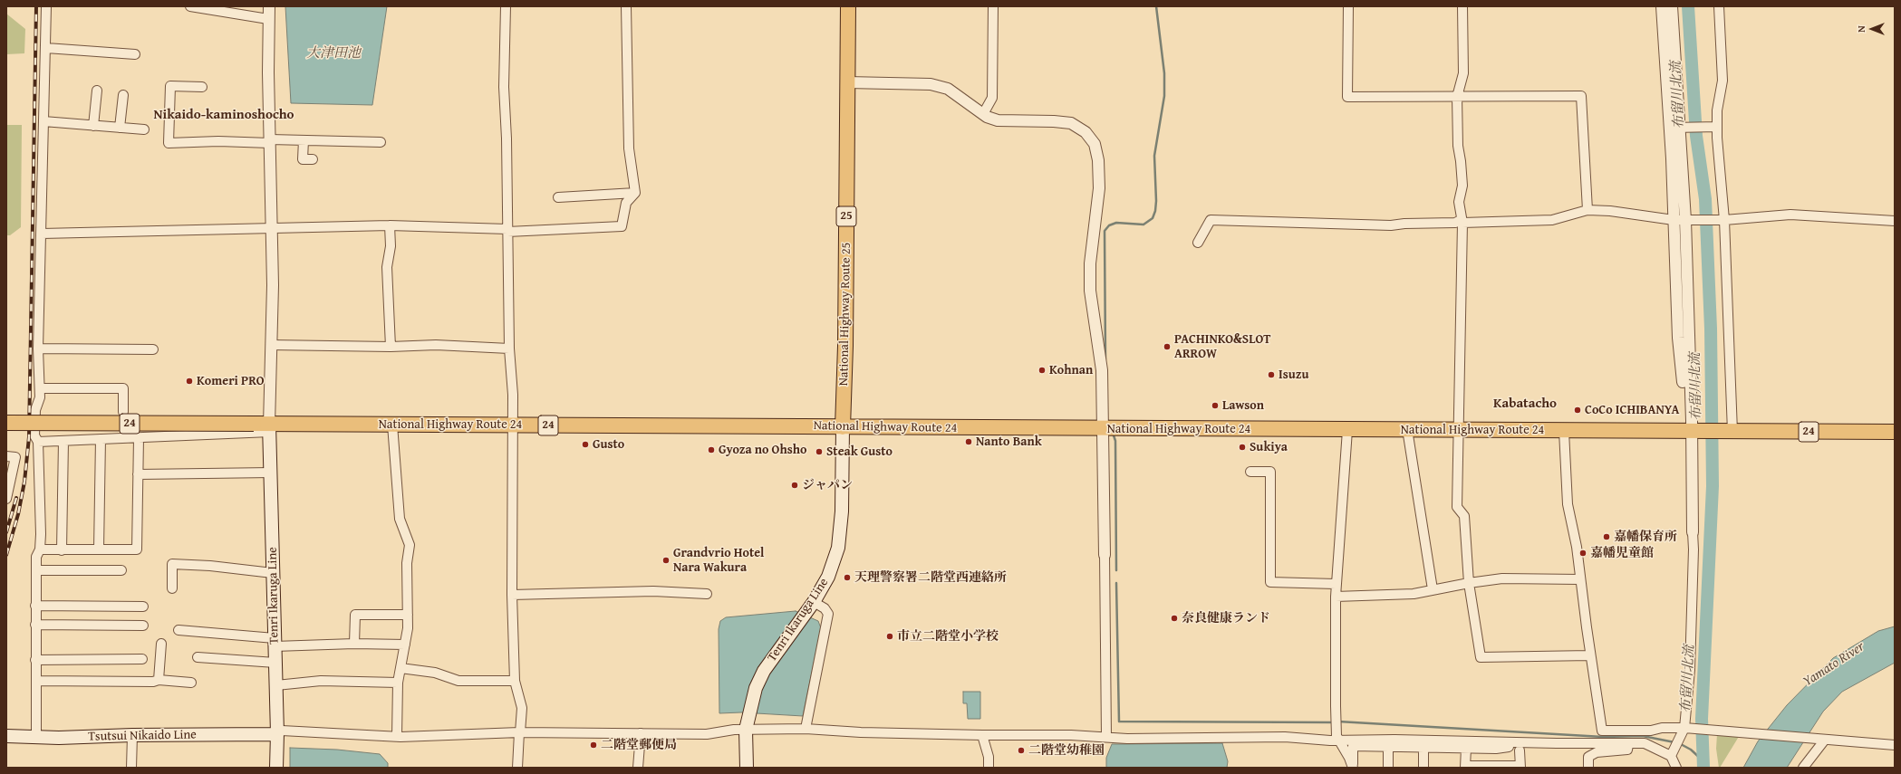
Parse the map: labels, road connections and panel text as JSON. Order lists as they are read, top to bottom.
{
  "streets": {
    "highway": [
      "25",
      "National Highway Route 25",
      "24",
      "National Highway Route 24"
    ],
    "main road": ["Tenri Ikaruga Line", "Tsutsui Nikaido Line"]
  },
  "crossings": [
    ["National Highway Route 25", "National Highway Route 24"],
    ["National Highway Route 25", "Tenri Ikaruga Line"],
    ["National Highway Route 24", "Tenri Ikaruga Line"],
    ["Tenri Ikaruga Line", "Tsutsui Nikaido Line"]
  ],
  "districts": ["Nikaido-kaminoshocho", "Kabatacho"],
  "water": ["大津田池", "布留川北流", "Yamato River"],
  "places": [
    "PACHINKO&SLOT ARROW",
    "Kohnan",
    "Isuzu",
    "Komeri PRO",
    "Lawson",
    "CoCo ICHIBANYA",
    "Nanto Bank",
    "Gusto",
    "Sukiya",
    "Gyoza no Ohsho",
    "Steak Gusto",
    "ジャパン",
    "嘉幡保育所",
    "嘉幡児童館",
    "Grandvrio Hotel Nara Wakura",
    "天理警察署二階堂西連絡所",
    "奈良健康ランド",
    "市立二階堂小学校",
    "二階堂郵便局",
    "二階堂幼稚園"
  ],
  "north": "left"
}
